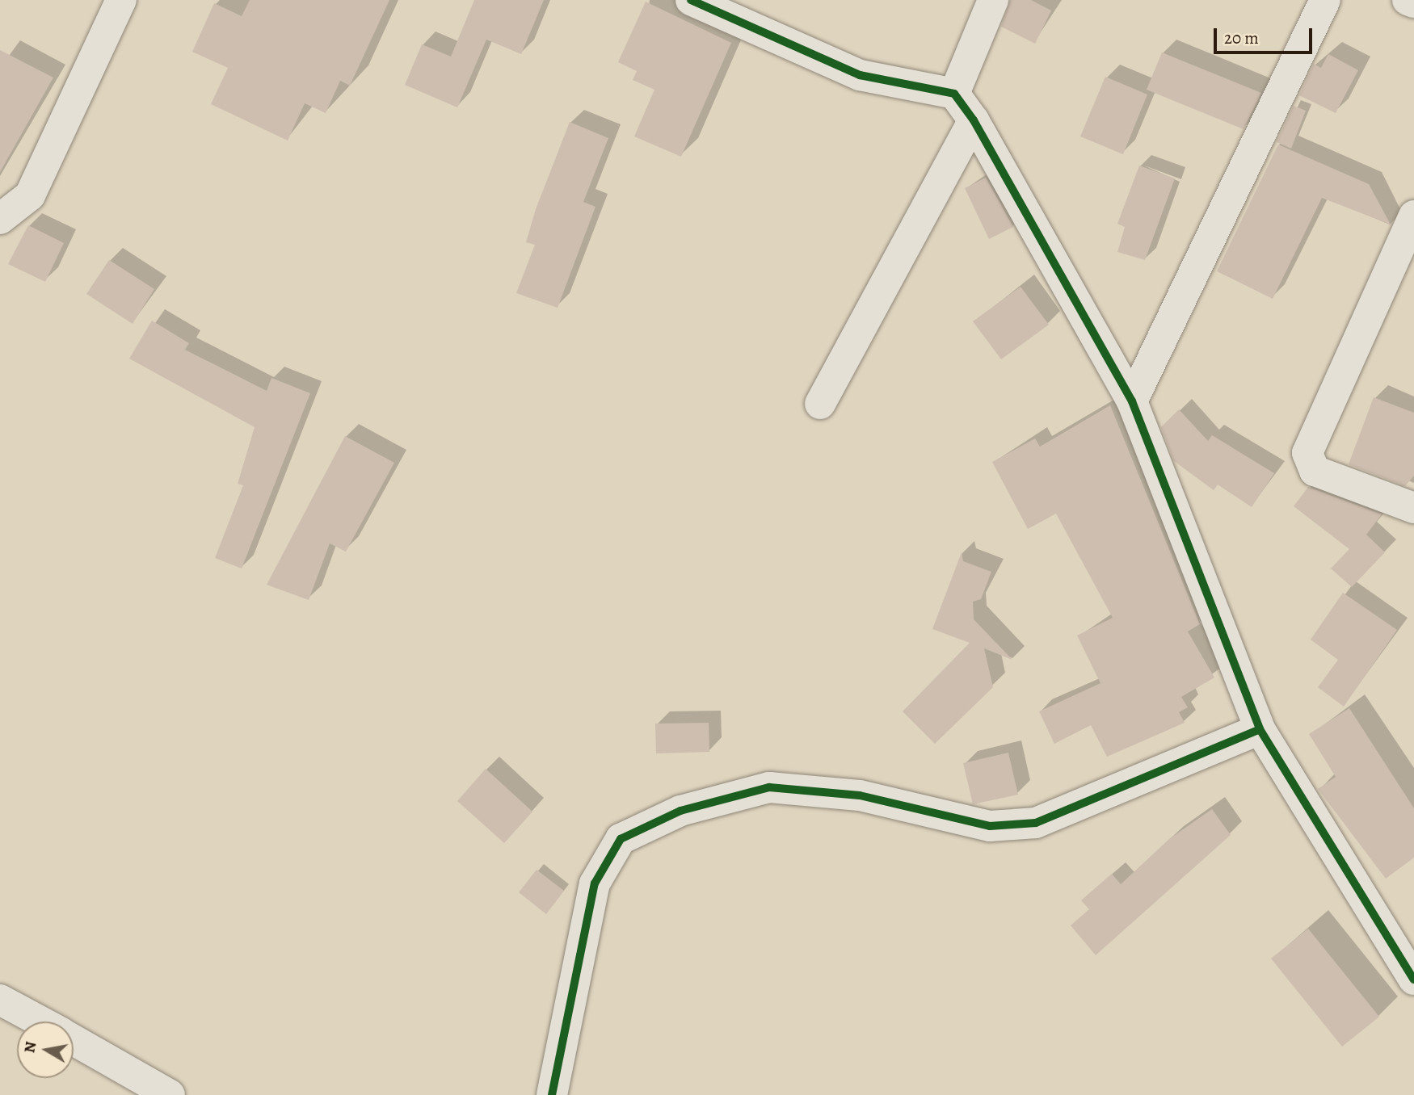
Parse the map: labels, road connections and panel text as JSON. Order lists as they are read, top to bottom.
{
  "scale_bar": "20 m",
  "north": "left"
}
